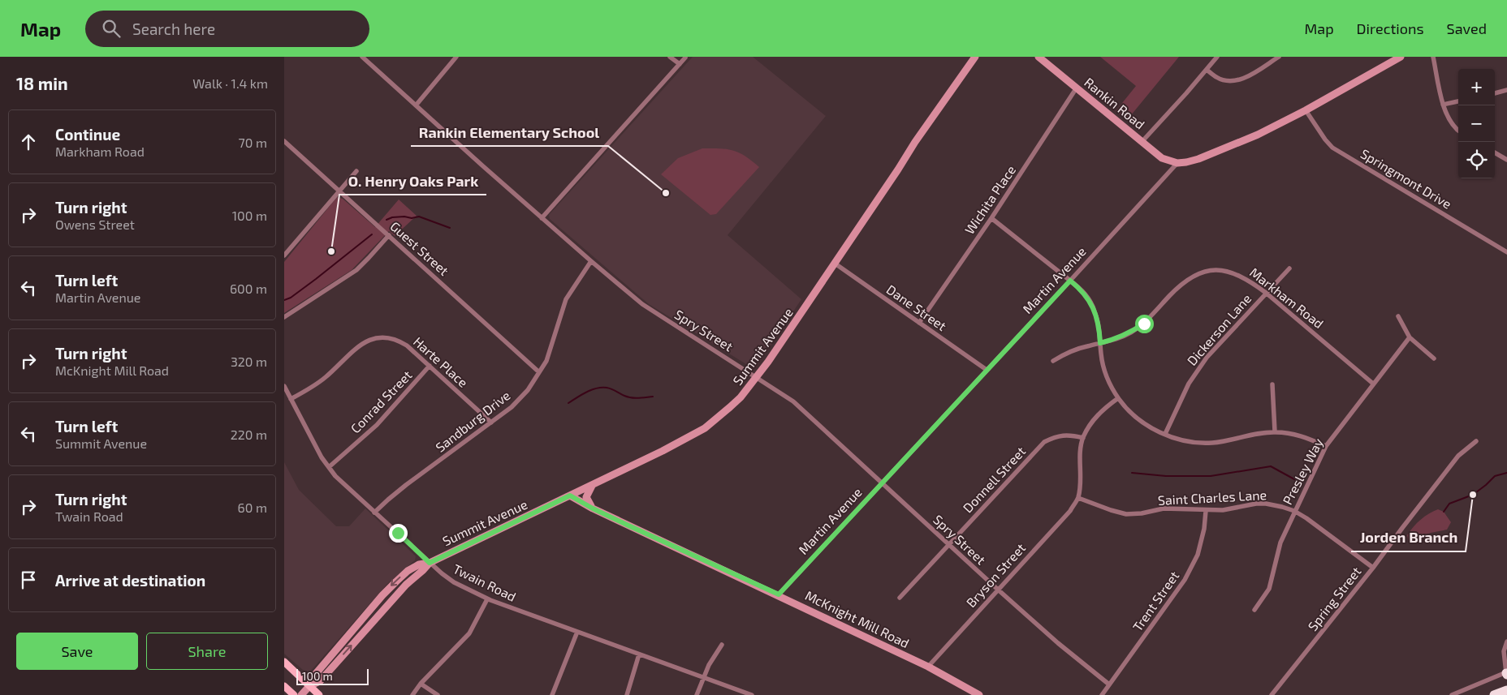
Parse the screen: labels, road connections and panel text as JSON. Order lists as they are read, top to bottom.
{
  "streets": {
    "main road": ["Rankin Road", "Summit Avenue", "McKnight Mill Road"],
    "street": [
      "Springmont Drive",
      "Wichita Place",
      "Guest Street",
      "Martin Avenue",
      "Markham Road",
      "Dane Street",
      "Dickerson Lane",
      "Spry Street",
      "Harte Place",
      "Conrad Street",
      "Sandburg Drive",
      "Presley Way",
      "Donnell Street",
      "Saint Charles Lane",
      "Bryson Street",
      "Twain Road",
      "Spring Street",
      "Trent Street"
    ]
  },
  "crossings": [
    ["Rankin Road", "Wichita Place"],
    ["Rankin Road", "Martin Avenue"],
    ["Wichita Place", "Dane Street"],
    ["Guest Street", "Sandburg Drive"],
    ["Martin Avenue", "Dane Street"],
    ["Martin Avenue", "Spry Street"],
    ["Martin Avenue", "McKnight Mill Road"],
    ["Markham Road", "Dickerson Lane"],
    ["Markham Road", "Presley Way"],
    ["Dane Street", "Summit Avenue"],
    ["Spry Street", "Summit Avenue"],
    ["Spry Street", "Sandburg Drive"],
    ["Spry Street", "Donnell Street"],
    ["Spry Street", "Bryson Street"],
    ["Spry Street", "Trent Street"],
    ["Summit Avenue", "Twain Road"],
    ["Summit Avenue", "McKnight Mill Road"],
    ["Harte Place", "Conrad Street"],
    ["Harte Place", "Sandburg Drive"],
    ["Harte Place", "Twain Road"],
    ["Conrad Street", "Twain Road"],
    ["Sandburg Drive", "Twain Road"],
    ["Presley Way", "Saint Charles Lane"],
    ["Saint Charles Lane", "Bryson Street"],
    ["Saint Charles Lane", "Spring Street"],
    ["Saint Charles Lane", "Trent Street"],
    ["Bryson Street", "McKnight Mill Road"]
  ],
  "places": ["Rankin Elementary School", "O. Henry Oaks Park", "Jorden Branch"],
  "scale_bar": "100 m",
  "page": {
    "header": "Map",
    "search": "Search here",
    "nav": ["Map", "Directions", "Saved"],
    "heading": ["18 min", "Walk · 1.4 km"],
    "map_buttons": ["+", "−"],
    "list": [
      ["Continue", "Markham Road", "70 m"],
      ["Turn right", "Owens Street", "100 m"],
      ["Turn left", "Martin Avenue", "600 m"],
      ["Turn right", "McKnight Mill Road", "320 m"],
      ["Turn left", "Summit Avenue", "220 m"],
      ["Turn right", "Twain Road", "60 m"],
      "Arrive at destination"
    ],
    "buttons": ["Save", "Share"],
    "scale": "100 m"
  }
}
